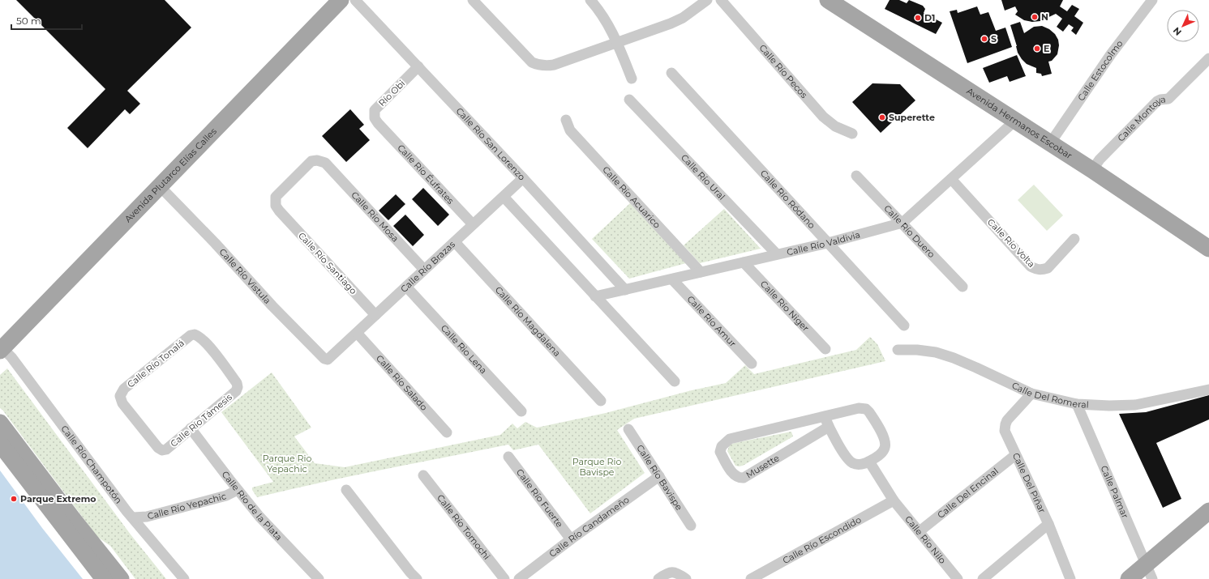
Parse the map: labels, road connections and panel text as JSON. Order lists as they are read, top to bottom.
{
  "streets": {
    "main road": ["Avenida Hermanos Escobar", "Avenida Plutarco Elías Calles"],
    "street": [
      "Calle Estocolmo",
      "Calle Río Pecos",
      "Río Obi",
      "Calle Montoya",
      "Calle Río San Lorenzo",
      "Calle Río Éufrates",
      "Calle Río Ural",
      "Calle Río Acuarico",
      "Calle Río Ródano",
      "Calle Río Mosa",
      "Calle Río Duero",
      "Calle Río Valdivia",
      "Calle Río Volta",
      "Calle Río Santiago",
      "Calle Río Brazas",
      "Calle Río Vistula",
      "Calle Río Niger",
      "Calle Río Magdalena",
      "Calle Río Amur",
      "Calle Rio Lena",
      "Calle Río Tonalá",
      "Calle Río Salado",
      "Calle Del Romeral",
      "Calle Río Támesis",
      "Calle Río Champotón",
      "Musette",
      "Calle Río Bavispe",
      "Calle Del Piñar",
      "Calle Palmar",
      "Calle Del Encinal",
      "Calle Río Fuerte",
      "Calle Río Yepachic",
      "Calle Río de la Plata",
      "Calle Río Tomochi",
      "Calle Río Candameño",
      "Calle Río Escondido",
      "Calle Río Nilo"
    ]
  },
  "crossings": [
    ["Calle Estocolmo", "Avenida Hermanos Escobar"],
    ["Río Obi", "Calle Río San Lorenzo"],
    ["Río Obi", "Calle Río Éufrates"],
    ["Calle Montoya", "Avenida Hermanos Escobar"],
    ["Avenida Hermanos Escobar", "Calle Río Valdivia"],
    ["Calle Río San Lorenzo", "Calle Río Valdivia"],
    ["Calle Río San Lorenzo", "Calle Río Brazas"],
    ["Calle Río Éufrates", "Calle Río Brazas"],
    ["Avenida Plutarco Elías Calles", "Calle Río Vistula"],
    ["Avenida Plutarco Elías Calles", "Calle Río Champotón"],
    ["Calle Río Ural", "Calle Río Valdivia"],
    ["Calle Río Acuarico", "Calle Río Valdivia"],
    ["Calle Río Ródano", "Calle Río Valdivia"],
    ["Calle Río Mosa", "Calle Río Santiago"],
    ["Calle Río Mosa", "Calle Río Brazas"],
    ["Calle Río Duero", "Calle Río Valdivia"],
    ["Calle Río Valdivia", "Calle Río Volta"],
    ["Calle Río Valdivia", "Calle Río Niger"],
    ["Calle Río Valdivia", "Calle Río Amur"],
    ["Calle Río Santiago", "Calle Río Brazas"],
    ["Calle Río Brazas", "Calle Río Vistula"],
    ["Calle Río Brazas", "Calle Río Magdalena"],
    ["Calle Río Brazas", "Calle Rio Lena"],
    ["Calle Río Brazas", "Calle Río Salado"],
    ["Calle Río Tonalá", "Calle Río Támesis"],
    ["Calle Del Romeral", "Calle Del Piñar"],
    ["Calle Del Romeral", "Calle Palmar"],
    ["Calle Río Támesis", "Calle Río de la Plata"],
    ["Calle Río Champotón", "Calle Río Yepachic"],
    ["Calle Río Bavispe", "Calle Río Candameño"],
    ["Calle Del Piñar", "Calle Del Encinal"],
    ["Calle Del Encinal", "Calle Río Nilo"],
    ["Calle Río Fuerte", "Calle Río Candameño"],
    ["Calle Río Yepachic", "Calle Río de la Plata"],
    ["Calle Río Escondido", "Calle Río Nilo"]
  ],
  "parks": ["Parque Rio Yepachic", "Parque Rio Bavispe"],
  "places": [
    "N",
    "D1",
    "S",
    "E",
    "Superette",
    "Parque Extremo"
  ],
  "scale_bar": "50 m",
  "north": "bottom left"
}
